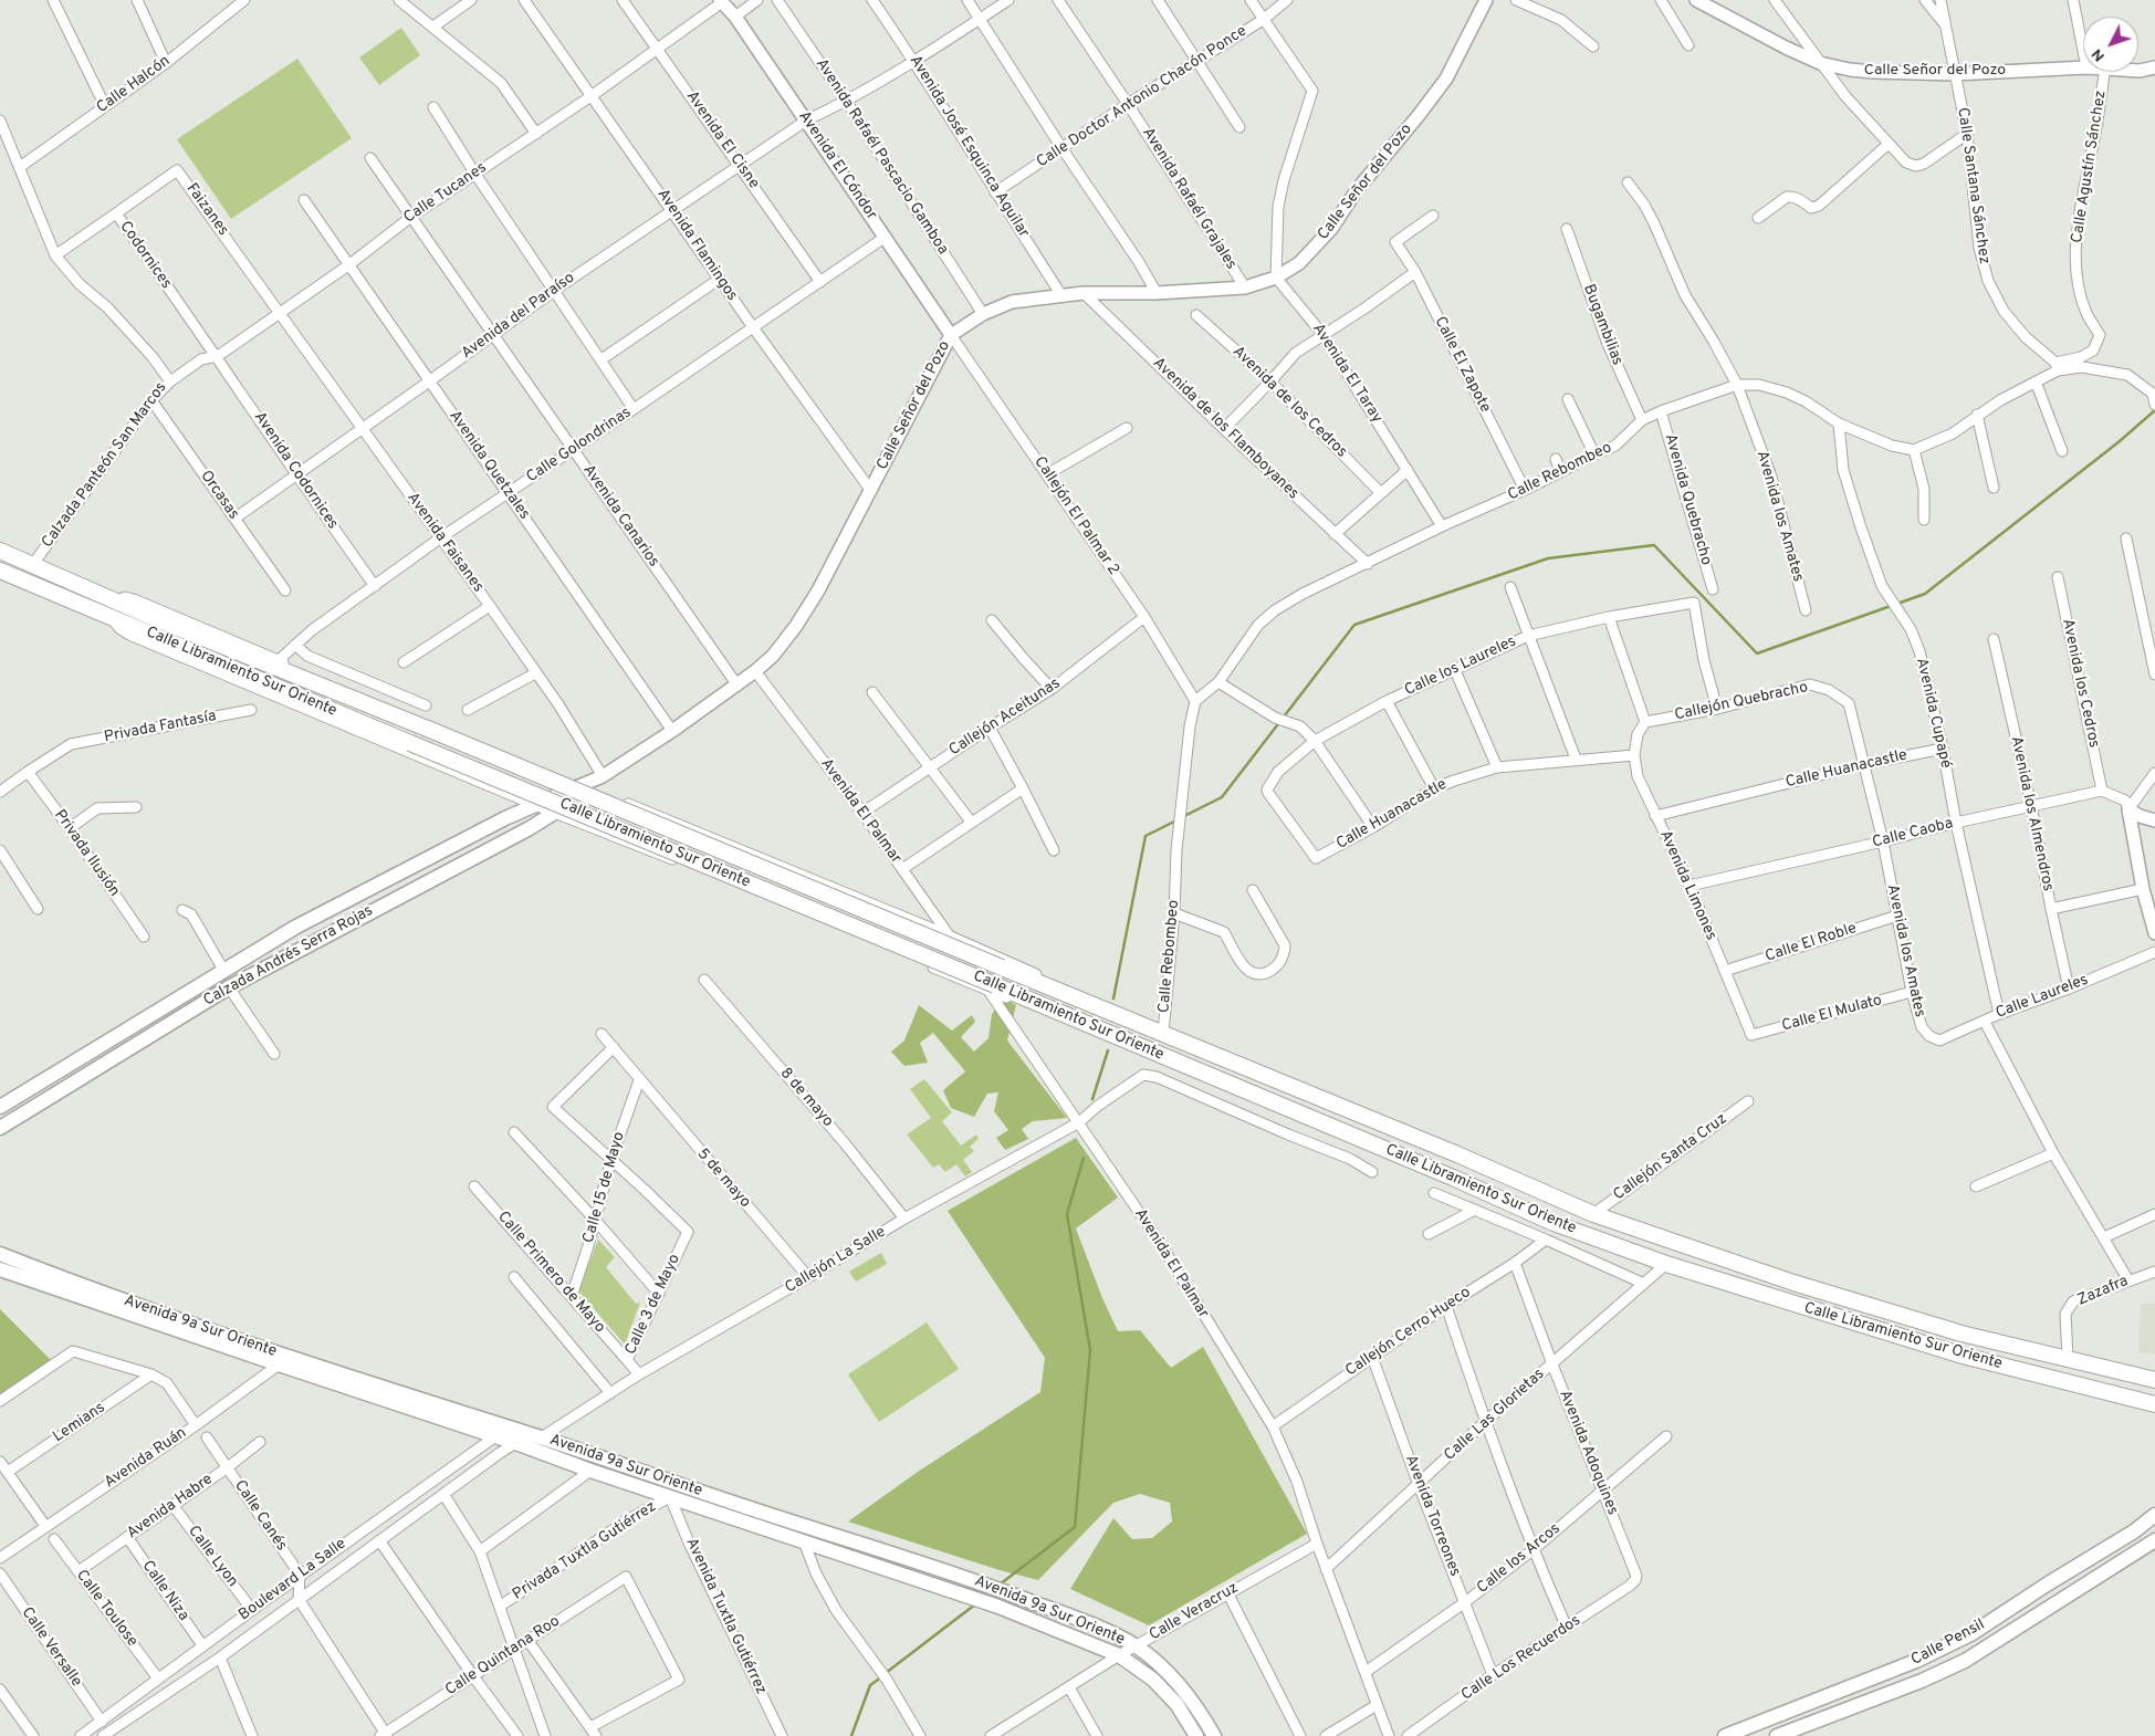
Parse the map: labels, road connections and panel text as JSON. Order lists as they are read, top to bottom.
{
  "streets": {
    "main road": [
      "Calle Libramiento Sur Oriente",
      "Calzada Andrés Serra Rojas",
      "Avenida 9a Sur Oriente",
      "Calle Pensil"
    ],
    "street": [
      "Calle Señor del Pozo",
      "Calle Halcón",
      "Calle Doctor Antonio Chacón Ponce",
      "Avenida El Cisne",
      "Avenida José Esquinca Aguilar",
      "Avenida Rafaél Pascacio Gamboa",
      "Avenida El Cóndor",
      "Calle Agustín Sánchez",
      "Calle Santana Sánchez",
      "Calle Tucanes",
      "Avenida Rafaél Grajales",
      "Faizanes",
      "Avenida Flamingos",
      "Codornices",
      "Avenida del Paraíso",
      "Bugambilias",
      "Calle El Zapote",
      "Avenida El Taray",
      "Avenida de los Cedros",
      "Avenida de los Flamboyanes",
      "Calle Golondrinas",
      "Calzada Panteón San Marcos",
      "Avenida Quetzales",
      "Avenida Codornices",
      "Calle Rebombeo",
      "Orcasas",
      "Avenida Quebracho",
      "Avenida Canarios",
      "Callejón El Palmar 2",
      "Avenida los Amates",
      "Avenida Faisanes",
      "Calle los Laureles",
      "Avenida los Cedros",
      "Callejón Quebracho",
      "Avenida Cupapé",
      "Callejón Aceitunas",
      "Privada Fantasía",
      "Calle Huanacastle",
      "Avenida El Palmar",
      "Avenida los Almendros",
      "Calle Caoba",
      "Privada Ilusión",
      "Avenida Limones",
      "Calle El Roble",
      "Calle Laureles",
      "Calle El Mulato",
      "8 de mayo",
      "Callejón Santa Cruz",
      "5 de mayo",
      "Calle 15 de Mayo",
      "Callejón La Salle",
      "Calle Primero de Mayo",
      "Zazafra",
      "Calle 3 de Mayo",
      "Callejón Cerro Hueco",
      "Calle Las Glorietas",
      "Lemians",
      "Avenida Adoquines",
      "Avenida Ruán",
      "Avenida Habre",
      "Calle Canés",
      "Avenida Torreones",
      "Privada Tuxtla Gutiérrez",
      "Calle Lyon",
      "Calle los Arcos",
      "Boulevard La Salle",
      "Calle Niza",
      "Calle Toulose",
      "Calle Veracruz",
      "Avenida Tuxtla Gutiérrez",
      "Calle Versalle",
      "Calle Quintana Roo",
      "Calle Los Recuerdos"
    ]
  },
  "crossings": [
    ["Calle Señor del Pozo", "Avenida José Esquinca Aguilar"],
    ["Calle Señor del Pozo", "Avenida Rafaél Pascacio Gamboa"],
    ["Calle Señor del Pozo", "Avenida El Cóndor"],
    ["Calle Señor del Pozo", "Calle Santana Sánchez"],
    ["Calle Señor del Pozo", "Avenida Rafaél Grajales"],
    ["Calle Señor del Pozo", "Avenida Flamingos"],
    ["Calle Señor del Pozo", "Avenida El Taray"],
    ["Calle Señor del Pozo", "Avenida de los Flamboyanes"],
    ["Calle Señor del Pozo", "Avenida Quetzales"],
    ["Calle Señor del Pozo", "Avenida Canarios"],
    ["Calle Señor del Pozo", "Callejón El Palmar 2"],
    ["Calle Señor del Pozo", "Avenida Faisanes"],
    ["Calle Señor del Pozo", "Avenida El Palmar"],
    ["Calle Señor del Pozo", "Calzada Andrés Serra Rojas"],
    ["Calle Halcón", "Calzada Panteón San Marcos"],
    ["Calle Doctor Antonio Chacón Ponce", "Avenida José Esquinca Aguilar"],
    ["Calle Doctor Antonio Chacón Ponce", "Avenida Rafaél Grajales"],
    ["Avenida El Cisne", "Calle Tucanes"],
    ["Avenida El Cisne", "Avenida del Paraíso"],
    ["Avenida El Cisne", "Calle Golondrinas"],
    ["Avenida José Esquinca Aguilar", "Avenida del Paraíso"],
    ["Avenida Rafaél Pascacio Gamboa", "Avenida del Paraíso"],
    ["Avenida El Cóndor", "Calle Tucanes"],
    ["Avenida El Cóndor", "Avenida del Paraíso"],
    ["Avenida El Cóndor", "Calle Golondrinas"],
    ["Avenida El Cóndor", "Callejón El Palmar 2"],
    ["Calle Agustín Sánchez", "Calle Santana Sánchez"],
    ["Calle Tucanes", "Faizanes"],
    ["Calle Tucanes", "Avenida Flamingos"],
    ["Calle Tucanes", "Codornices"],
    ["Calle Tucanes", "Calzada Panteón San Marcos"],
    ["Calle Tucanes", "Avenida Quetzales"],
    ["Calle Tucanes", "Avenida Codornices"],
    ["Calle Tucanes", "Avenida Canarios"],
    ["Calle Tucanes", "Avenida Faisanes"],
    ["Faizanes", "Codornices"],
    ["Faizanes", "Avenida Faisanes"],
    ["Avenida Flamingos", "Avenida del Paraíso"],
    ["Avenida Flamingos", "Calle Golondrinas"],
    ["Codornices", "Calzada Panteón San Marcos"],
    ["Codornices", "Avenida Codornices"],
    ["Avenida del Paraíso", "Avenida Quetzales"],
    ["Avenida del Paraíso", "Avenida Codornices"],
    ["Avenida del Paraíso", "Orcasas"],
    ["Avenida del Paraíso", "Avenida Canarios"],
    ["Avenida del Paraíso", "Avenida Faisanes"],
    ["Bugambilias", "Calle Rebombeo"],
    ["Calle El Zapote", "Calle Rebombeo"],
    ["Avenida El Taray", "Calle Rebombeo"],
    ["Avenida de los Flamboyanes", "Calle Rebombeo"],
    ["Calle Golondrinas", "Avenida Quetzales"],
    ["Calle Golondrinas", "Avenida Codornices"],
    ["Calle Golondrinas", "Avenida Canarios"],
    ["Calle Golondrinas", "Avenida Faisanes"],
    ["Calzada Panteón San Marcos", "Orcasas"],
    ["Calzada Panteón San Marcos", "Calle Libramiento Sur Oriente"],
    ["Calle Rebombeo", "Avenida Quebracho"],
    ["Calle Rebombeo", "Callejón El Palmar 2"],
    ["Calle Rebombeo", "Avenida los Amates"],
    ["Calle Rebombeo", "Calle Libramiento Sur Oriente"],
    ["Calle Rebombeo", "Avenida Cupapé"],
    ["Callejón El Palmar 2", "Callejón Aceitunas"],
    ["Avenida los Amates", "Callejón Quebracho"],
    ["Avenida los Amates", "Calle Huanacastle"],
    ["Avenida los Amates", "Calle Caoba"],
    ["Avenida los Amates", "Calle El Roble"],
    ["Avenida los Amates", "Calle Laureles"],
    ["Avenida los Amates", "Calle El Mulato"],
    ["Avenida Faisanes", "Calzada Andrés Serra Rojas"],
    ["Calle los Laureles", "Callejón Quebracho"],
    ["Calle los Laureles", "Calle Huanacastle"],
    ["Calle Libramiento Sur Oriente", "Avenida El Palmar"],
    ["Calle Libramiento Sur Oriente", "Callejón Santa Cruz"],
    ["Calle Libramiento Sur Oriente", "Zazafra"],
    ["Calle Libramiento Sur Oriente", "Calle Las Glorietas"],
    ["Avenida los Cedros", "Calle Caoba"],
    ["Callejón Quebracho", "Avenida Limones"],
    ["Avenida Cupapé", "Calle Huanacastle"],
    ["Avenida Cupapé", "Calle Caoba"],
    ["Avenida Cupapé", "Calle Laureles"],
    ["Callejón Aceitunas", "Avenida El Palmar"],
    ["Privada Fantasía", "Privada Ilusión"],
    ["Calle Huanacastle", "Avenida Limones"],
    ["Avenida El Palmar", "Callejón La Salle"],
    ["Avenida El Palmar", "Callejón Cerro Hueco"],
    ["Avenida El Palmar", "Calle Las Glorietas"],
    ["Avenida El Palmar", "Calle los Arcos"],
    ["Avenida El Palmar", "Calle Veracruz"],
    ["Avenida los Almendros", "Calle Caoba"],
    ["Avenida los Almendros", "Calle Laureles"],
    ["Calle Caoba", "Avenida Limones"],
    ["Avenida Limones", "Calle El Roble"],
    ["Avenida Limones", "Calle El Mulato"],
    ["8 de mayo", "Callejón La Salle"],
    ["5 de mayo", "Calle 15 de Mayo"],
    ["5 de mayo", "Callejón La Salle"],
    ["Calle 15 de Mayo", "Calle Primero de Mayo"],
    ["Calle 15 de Mayo", "Calle 3 de Mayo"],
    ["Callejón La Salle", "Calle 3 de Mayo"],
    ["Callejón La Salle", "Avenida 9a Sur Oriente"],
    ["Callejón La Salle", "Boulevard La Salle"],
    ["Calle Primero de Mayo", "Calle 3 de Mayo"],
    ["Avenida 9a Sur Oriente", "Avenida Ruán"],
    ["Avenida 9a Sur Oriente", "Privada Tuxtla Gutiérrez"],
    ["Avenida 9a Sur Oriente", "Boulevard La Salle"],
    ["Avenida 9a Sur Oriente", "Calle Veracruz"],
    ["Avenida 9a Sur Oriente", "Avenida Tuxtla Gutiérrez"],
    ["Callejón Cerro Hueco", "Avenida Adoquines"],
    ["Callejón Cerro Hueco", "Avenida Torreones"],
    ["Calle Las Glorietas", "Avenida Adoquines"],
    ["Calle Las Glorietas", "Avenida Torreones"],
    ["Avenida Adoquines", "Calle los Arcos"],
    ["Avenida Adoquines", "Calle Los Recuerdos"],
    ["Avenida Habre", "Calle Canés"],
    ["Avenida Habre", "Calle Lyon"],
    ["Avenida Habre", "Calle Niza"],
    ["Avenida Habre", "Calle Toulose"],
    ["Calle Canés", "Boulevard La Salle"],
    ["Avenida Torreones", "Calle los Arcos"],
    ["Avenida Torreones", "Calle Los Recuerdos"],
    ["Privada Tuxtla Gutiérrez", "Avenida Tuxtla Gutiérrez"],
    ["Calle Lyon", "Boulevard La Salle"],
    ["Boulevard La Salle", "Calle Niza"],
    ["Boulevard La Salle", "Calle Toulose"],
    ["Boulevard La Salle", "Calle Versalle"]
  ],
  "north": "bottom left"
}
